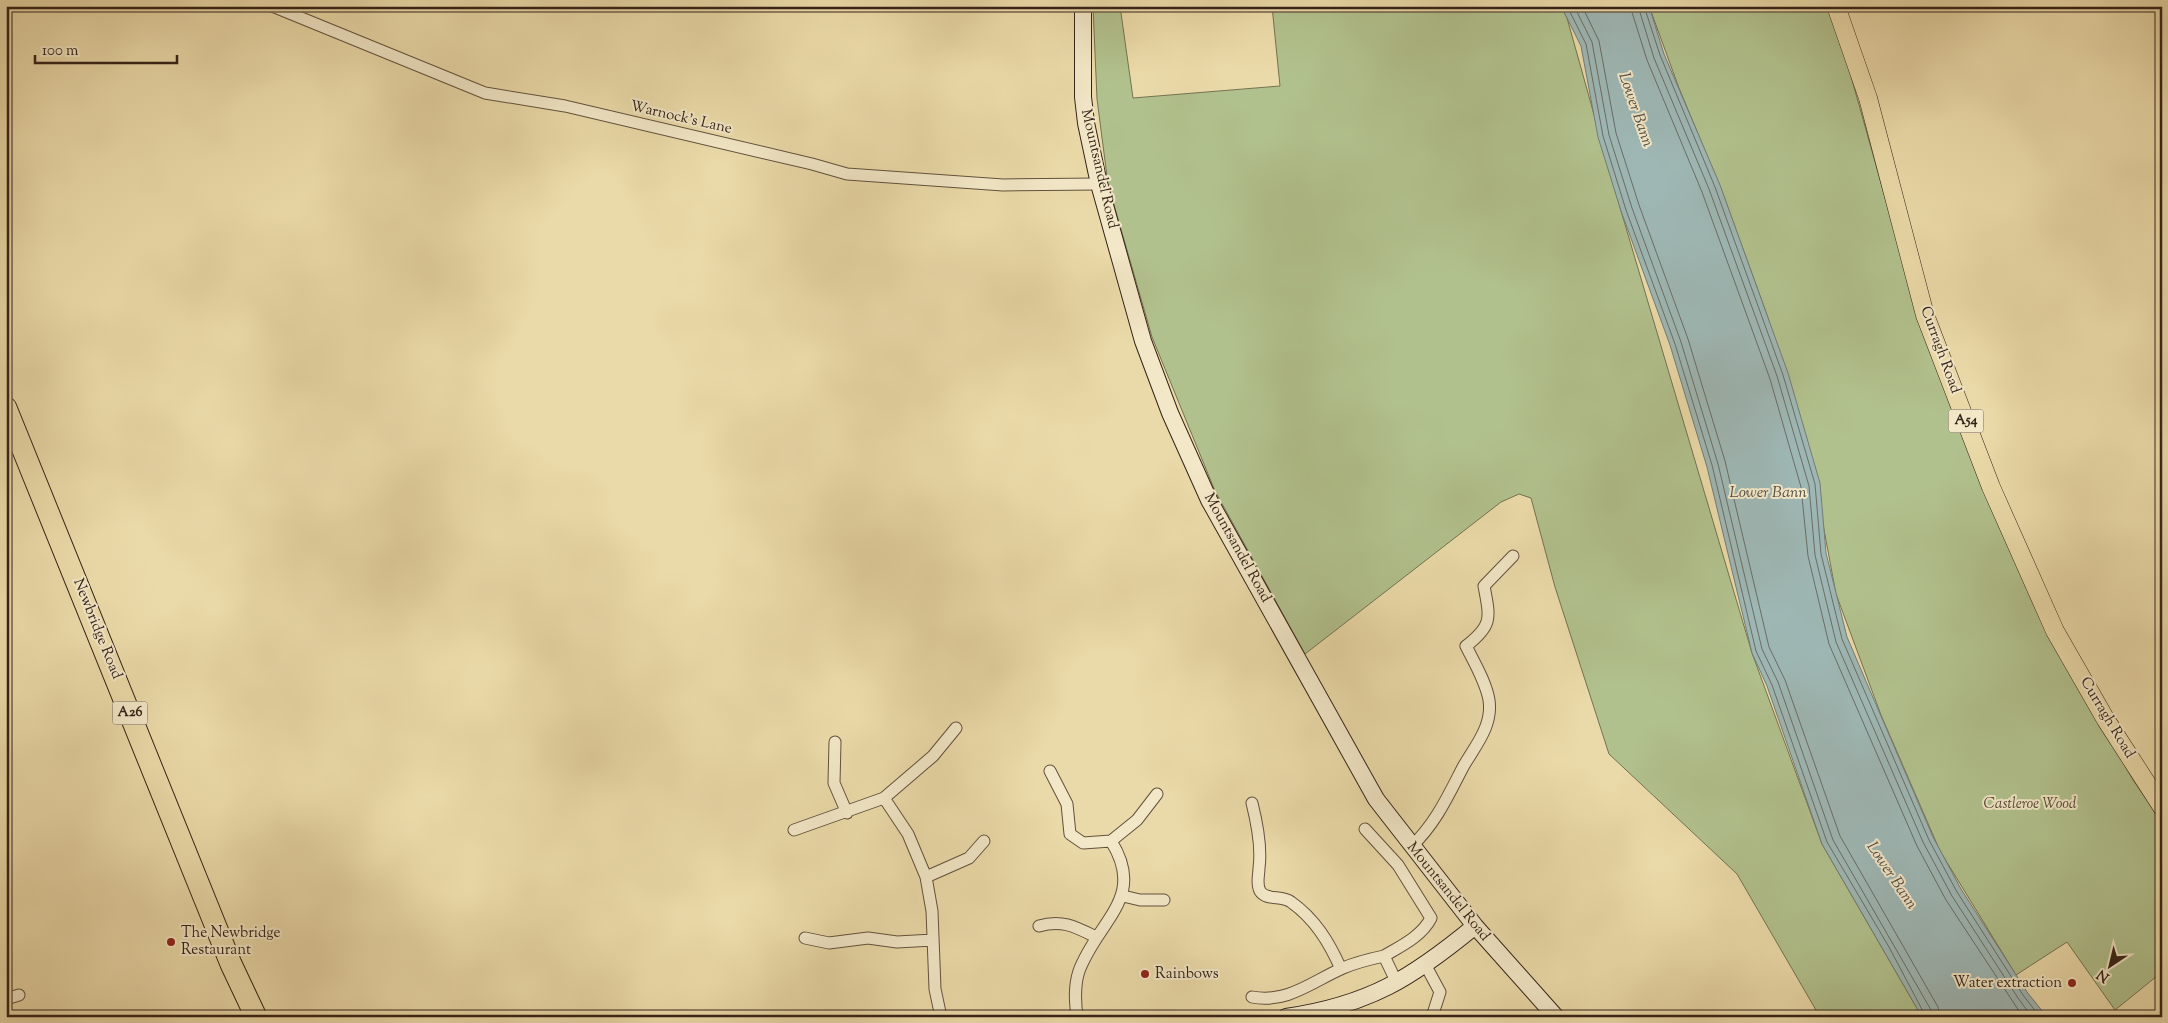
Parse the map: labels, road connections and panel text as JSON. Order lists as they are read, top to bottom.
{
  "streets": {
    "highway": ["Newbridge Road", "A26"],
    "main road": ["Curragh Road", "A54"],
    "street": ["Warnock's Lane", "Mountsandel Road"]
  },
  "crossings": [
    ["Warnock's Lane", "Mountsandel Road"]
  ],
  "water": ["Lower Bann"],
  "parks": ["Castleroe Wood"],
  "places": ["The Newbridge Restaurant", "Rainbows", "Water extraction"],
  "scale_bar": "100 m",
  "north": "bottom left"
}
